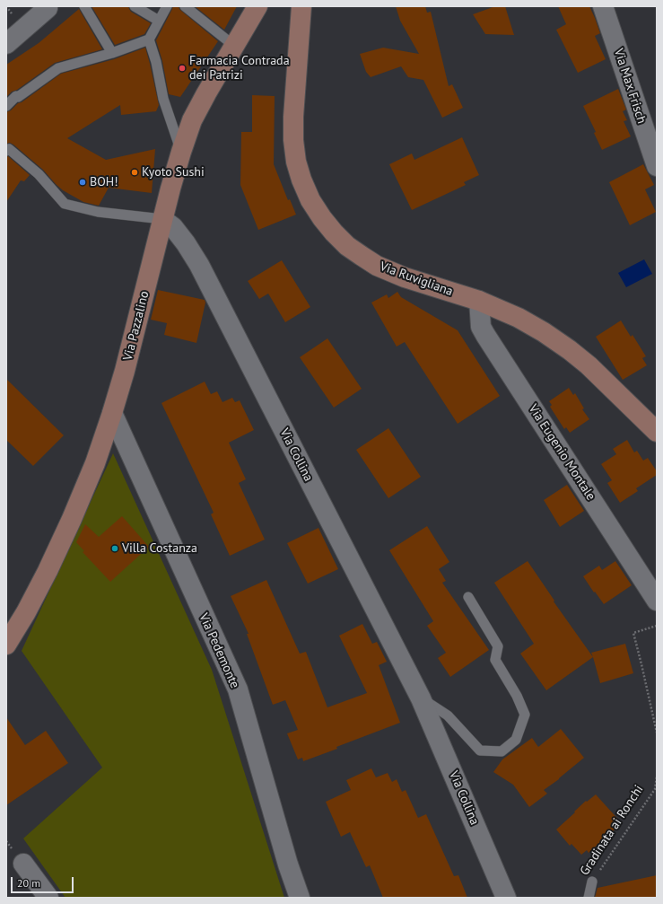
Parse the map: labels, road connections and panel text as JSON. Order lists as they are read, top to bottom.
{
  "streets": {
    "main road": ["Via Ruvigliana", "Via Pazzalino"],
    "street": [
      "Via Max Frisch",
      "Via Eugenio Montale",
      "Via Collina",
      "Via Pedemonte"
    ],
    "lane": ["Gradinata ai Ronchi"]
  },
  "crossings": [
    ["Via Ruvigliana", "Via Eugenio Montale"],
    ["Via Pazzalino", "Via Collina"],
    ["Via Pazzalino", "Via Pedemonte"]
  ],
  "places": [
    "Farmacia Contrada dei Patrizi",
    "Kyoto Sushi",
    "BOH!",
    "Villa Costanza"
  ],
  "scale_bar": "20 m"
}
